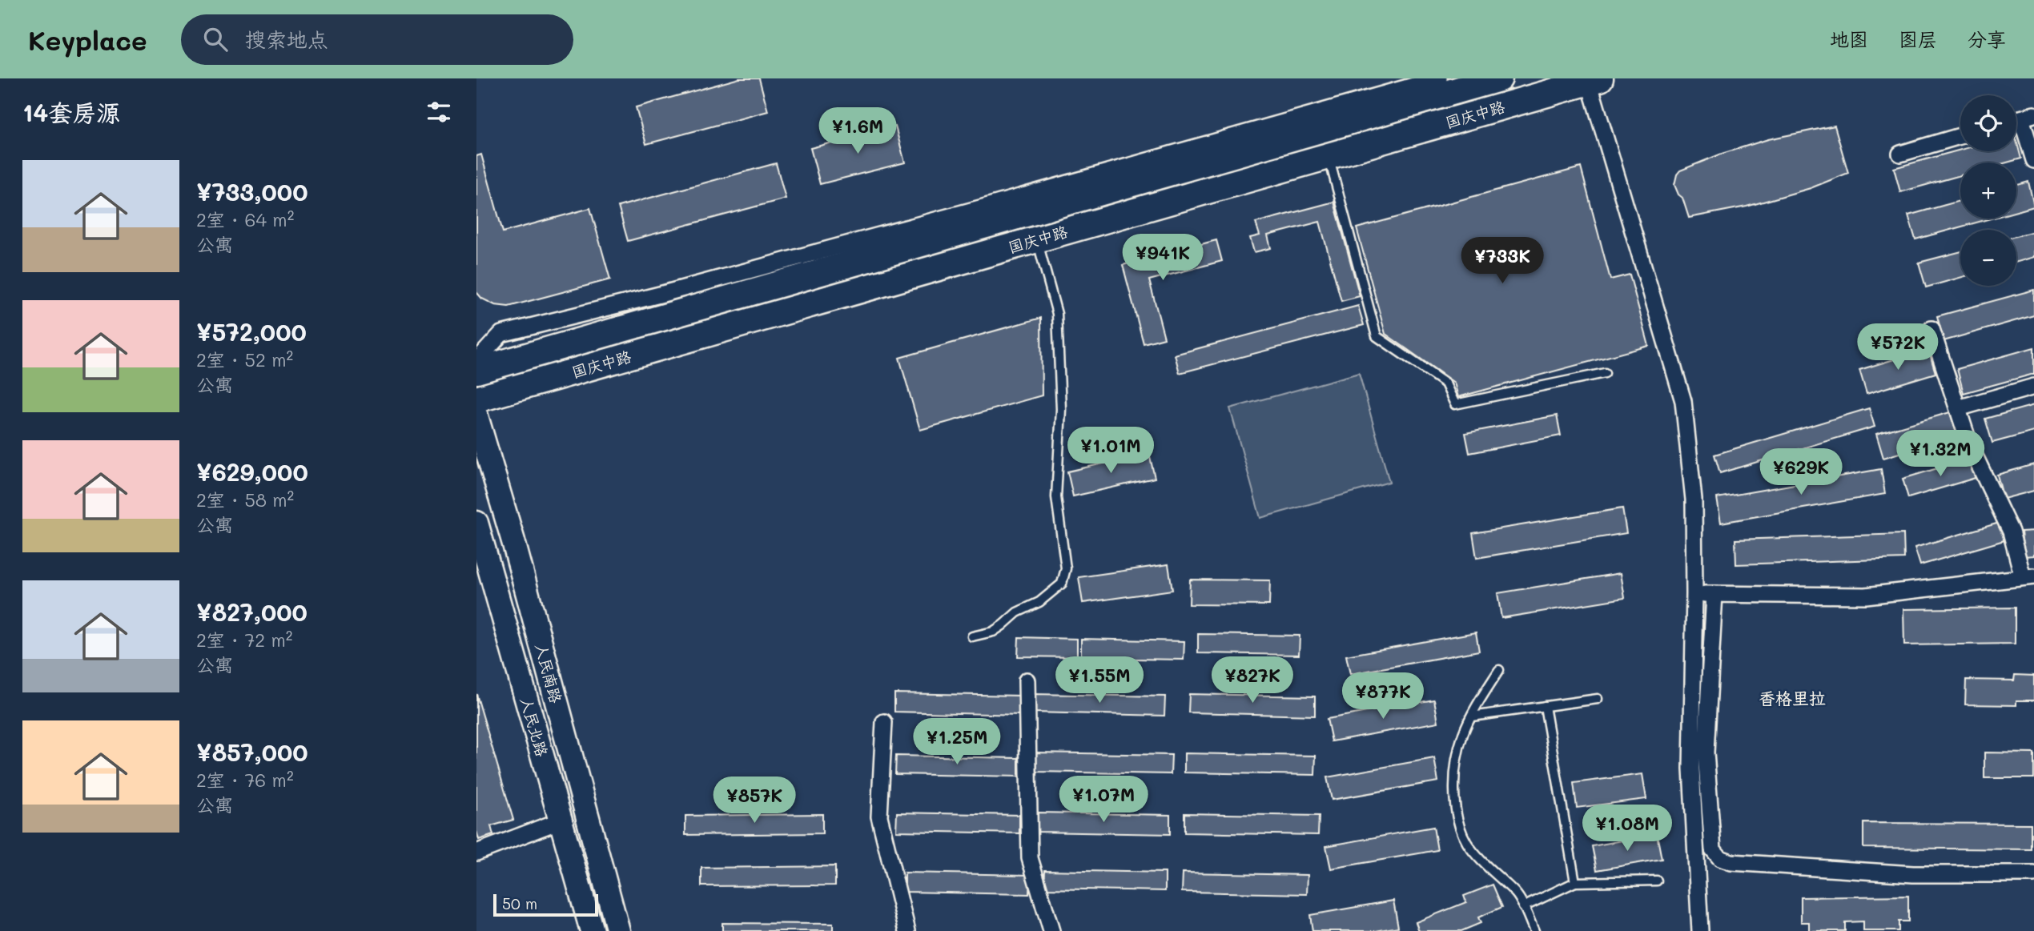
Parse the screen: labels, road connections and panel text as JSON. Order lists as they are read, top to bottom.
{
  "streets": {
    "main road": ["国庆中路", "人民南路", "人民北路"]
  },
  "districts": ["香格里拉"],
  "scale_bar": "50 m",
  "page": {
    "header": "Keyplace",
    "search": "搜索地点",
    "nav": ["地图", "图层", "分享"],
    "heading": "14套房源",
    "map_buttons": ["+", "−"],
    "price": [
      "¥1.6M",
      "¥941K",
      "¥733K",
      "¥572K",
      "¥1.01M",
      "¥1.32M",
      "¥629K",
      "¥1.55M",
      "¥827K",
      "¥877K",
      "¥1.25M",
      "¥1.07M",
      "¥857K",
      "¥1.08M"
    ],
    "list": [
      {
        "name": "¥733,000",
        "note": "2室 · 64 m² · 公寓"
      },
      {
        "name": "¥572,000",
        "note": "2室 · 52 m² · 公寓"
      },
      {
        "name": "¥629,000",
        "note": "2室 · 58 m² · 公寓"
      },
      {
        "name": "¥827,000",
        "note": "2室 · 72 m² · 公寓"
      },
      {
        "name": "¥857,000",
        "note": "2室 · 76 m² · 公寓"
      }
    ],
    "scale": "50 m"
  }
}
